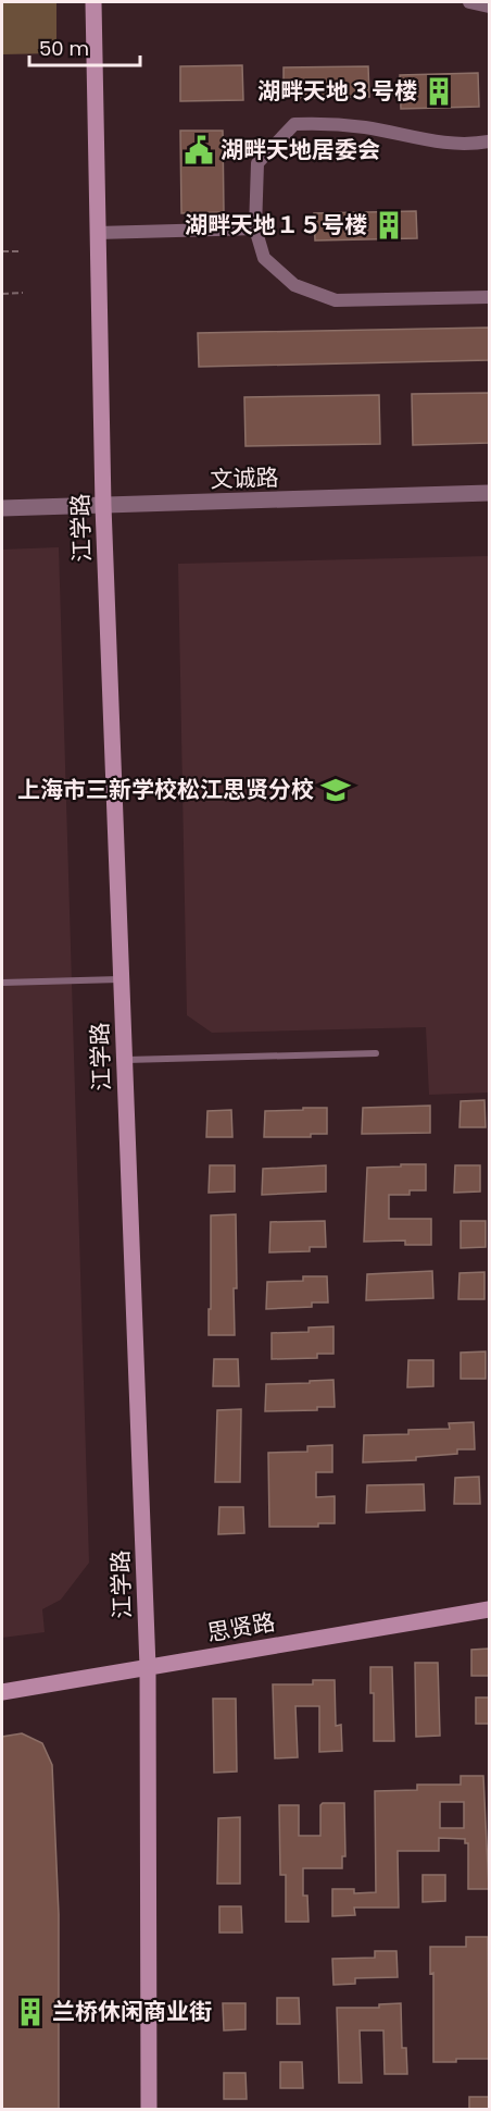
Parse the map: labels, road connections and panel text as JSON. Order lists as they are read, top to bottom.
{
  "streets": {
    "main road": ["江学路", "思贤路"],
    "street": ["文诚路"]
  },
  "crossings": [
    ["文诚路", "江学路"],
    ["江学路", "思贤路"]
  ],
  "places": {
    "building": ["湖畔天地３号楼", "湖畔天地１５号楼", "兰桥休闲商业街"],
    "public building": ["湖畔天地居委会"],
    "school or university": ["上海市三新学校松江思贤分校"]
  },
  "scale_bar": "50 m"
}
